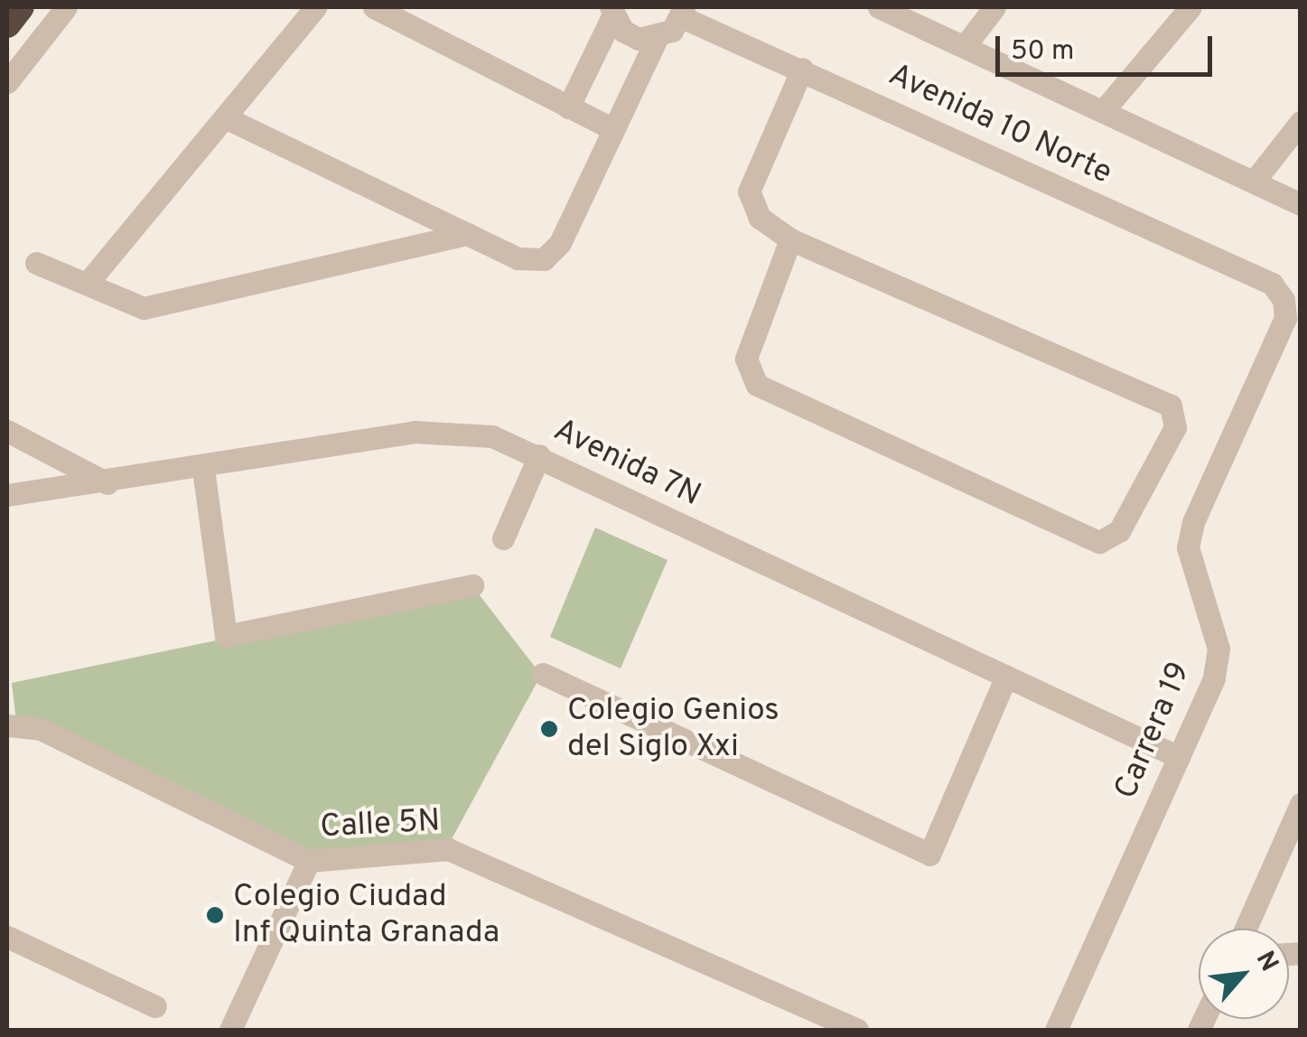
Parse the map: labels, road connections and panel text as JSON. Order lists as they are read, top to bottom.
{
  "streets": {
    "street": [
      "Avenida 10 Norte",
      "Avenida 7N",
      "Carrera 19",
      "Calle 5N"
    ]
  },
  "crossings": [
    ["Avenida 10 Norte", "Carrera 19"],
    ["Avenida 7N", "Carrera 19"]
  ],
  "places": ["Colegio Genios del Siglo Xxi", "Colegio Ciudad Inf Quinta Granada"],
  "scale_bar": "50 m",
  "north": "top right"
}
